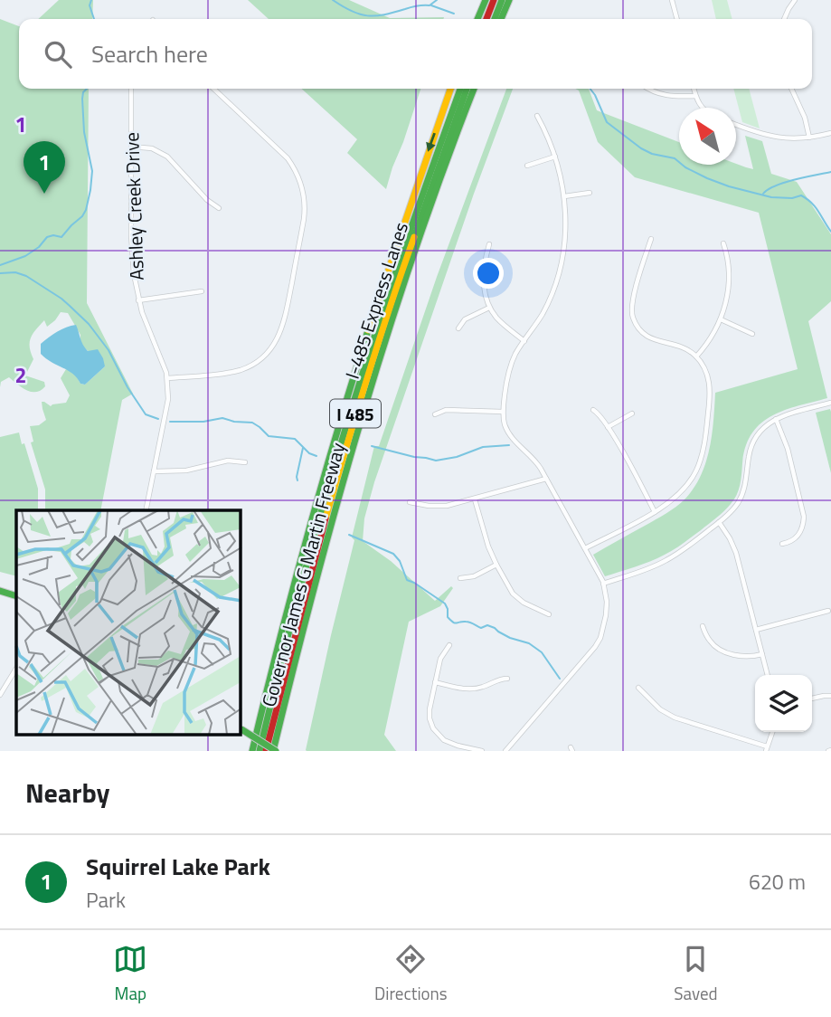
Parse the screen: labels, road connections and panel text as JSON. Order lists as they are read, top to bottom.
{
  "streets": {
    "main road": ["I-485 Express Lanes", "I 485", "Governor James G Martin Freeway"],
    "street": ["Ashley Creek Drive"]
  },
  "crossings": [
    ["I-485 Express Lanes", "Governor James G Martin Freeway"]
  ],
  "north": "top left",
  "page": {
    "search": "Search here",
    "pins": "1",
    "heading": "Nearby",
    "list": [
      {
        "mark": "1",
        "name": "Squirrel Lake Park",
        "note": "Park",
        "value": "620 m"
      }
    ],
    "nav": ["Map", "Directions", "Saved"]
  },
  "grid": {
    "rows": ["1", "2"]
  }
}
